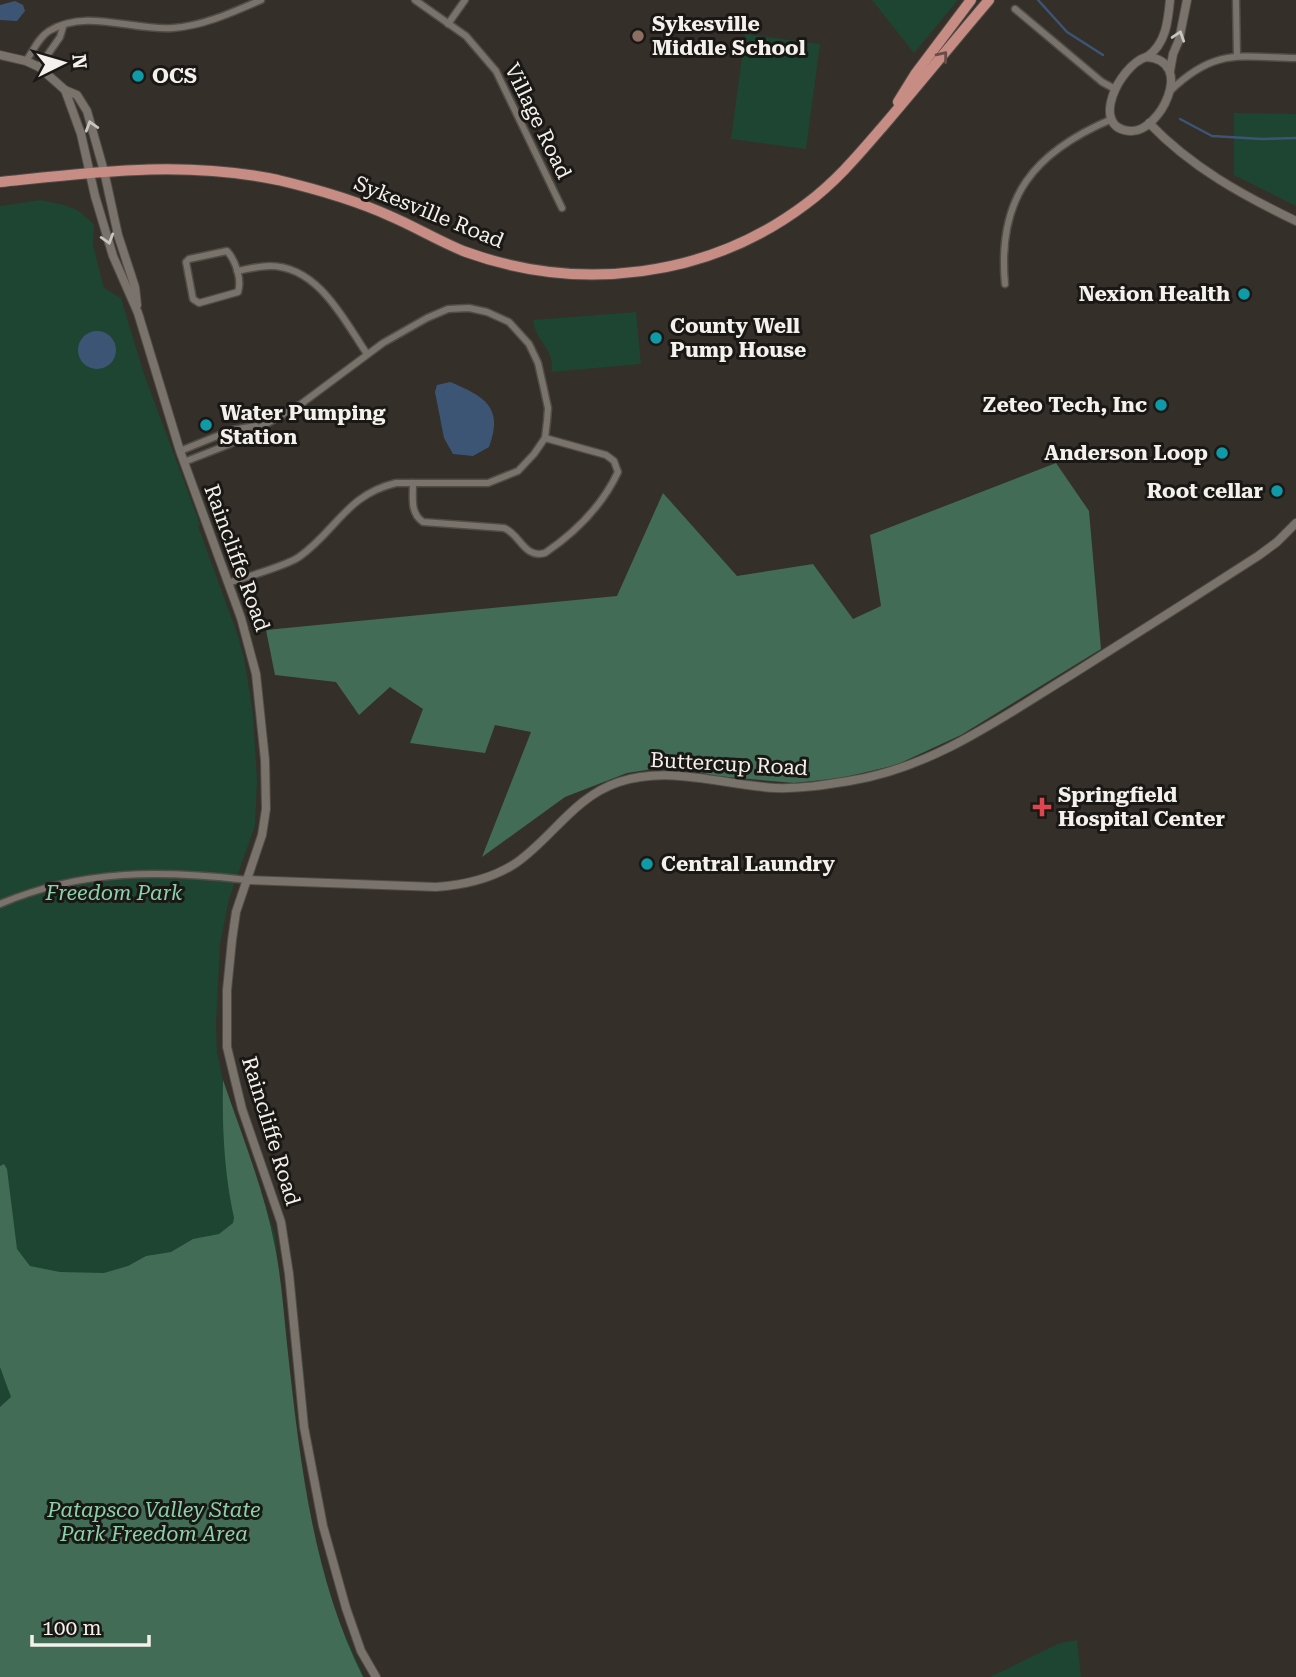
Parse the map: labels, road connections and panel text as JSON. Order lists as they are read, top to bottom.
{
  "streets": {
    "main road": ["Sykesville Road"],
    "street": ["Village Road", "Raincliffe Road", "Buttercup Road"]
  },
  "crossings": [
    ["Sykesville Road", "Raincliffe Road"],
    ["Raincliffe Road", "Buttercup Road"]
  ],
  "parks": ["Freedom Park", "Patapsco Valley State Park Freedom Area"],
  "places": {
    "other": [
      "Sykesville Middle School",
      "OCS",
      "Nexion Health",
      "County Well Pump House",
      "Zeteo Tech, Inc",
      "Water Pumping Station",
      "Anderson Loop",
      "Root cellar",
      "Central Laundry"
    ],
    "health": ["Springfield Hospital Center"]
  },
  "scale_bar": "100 m",
  "north": "right"
}
